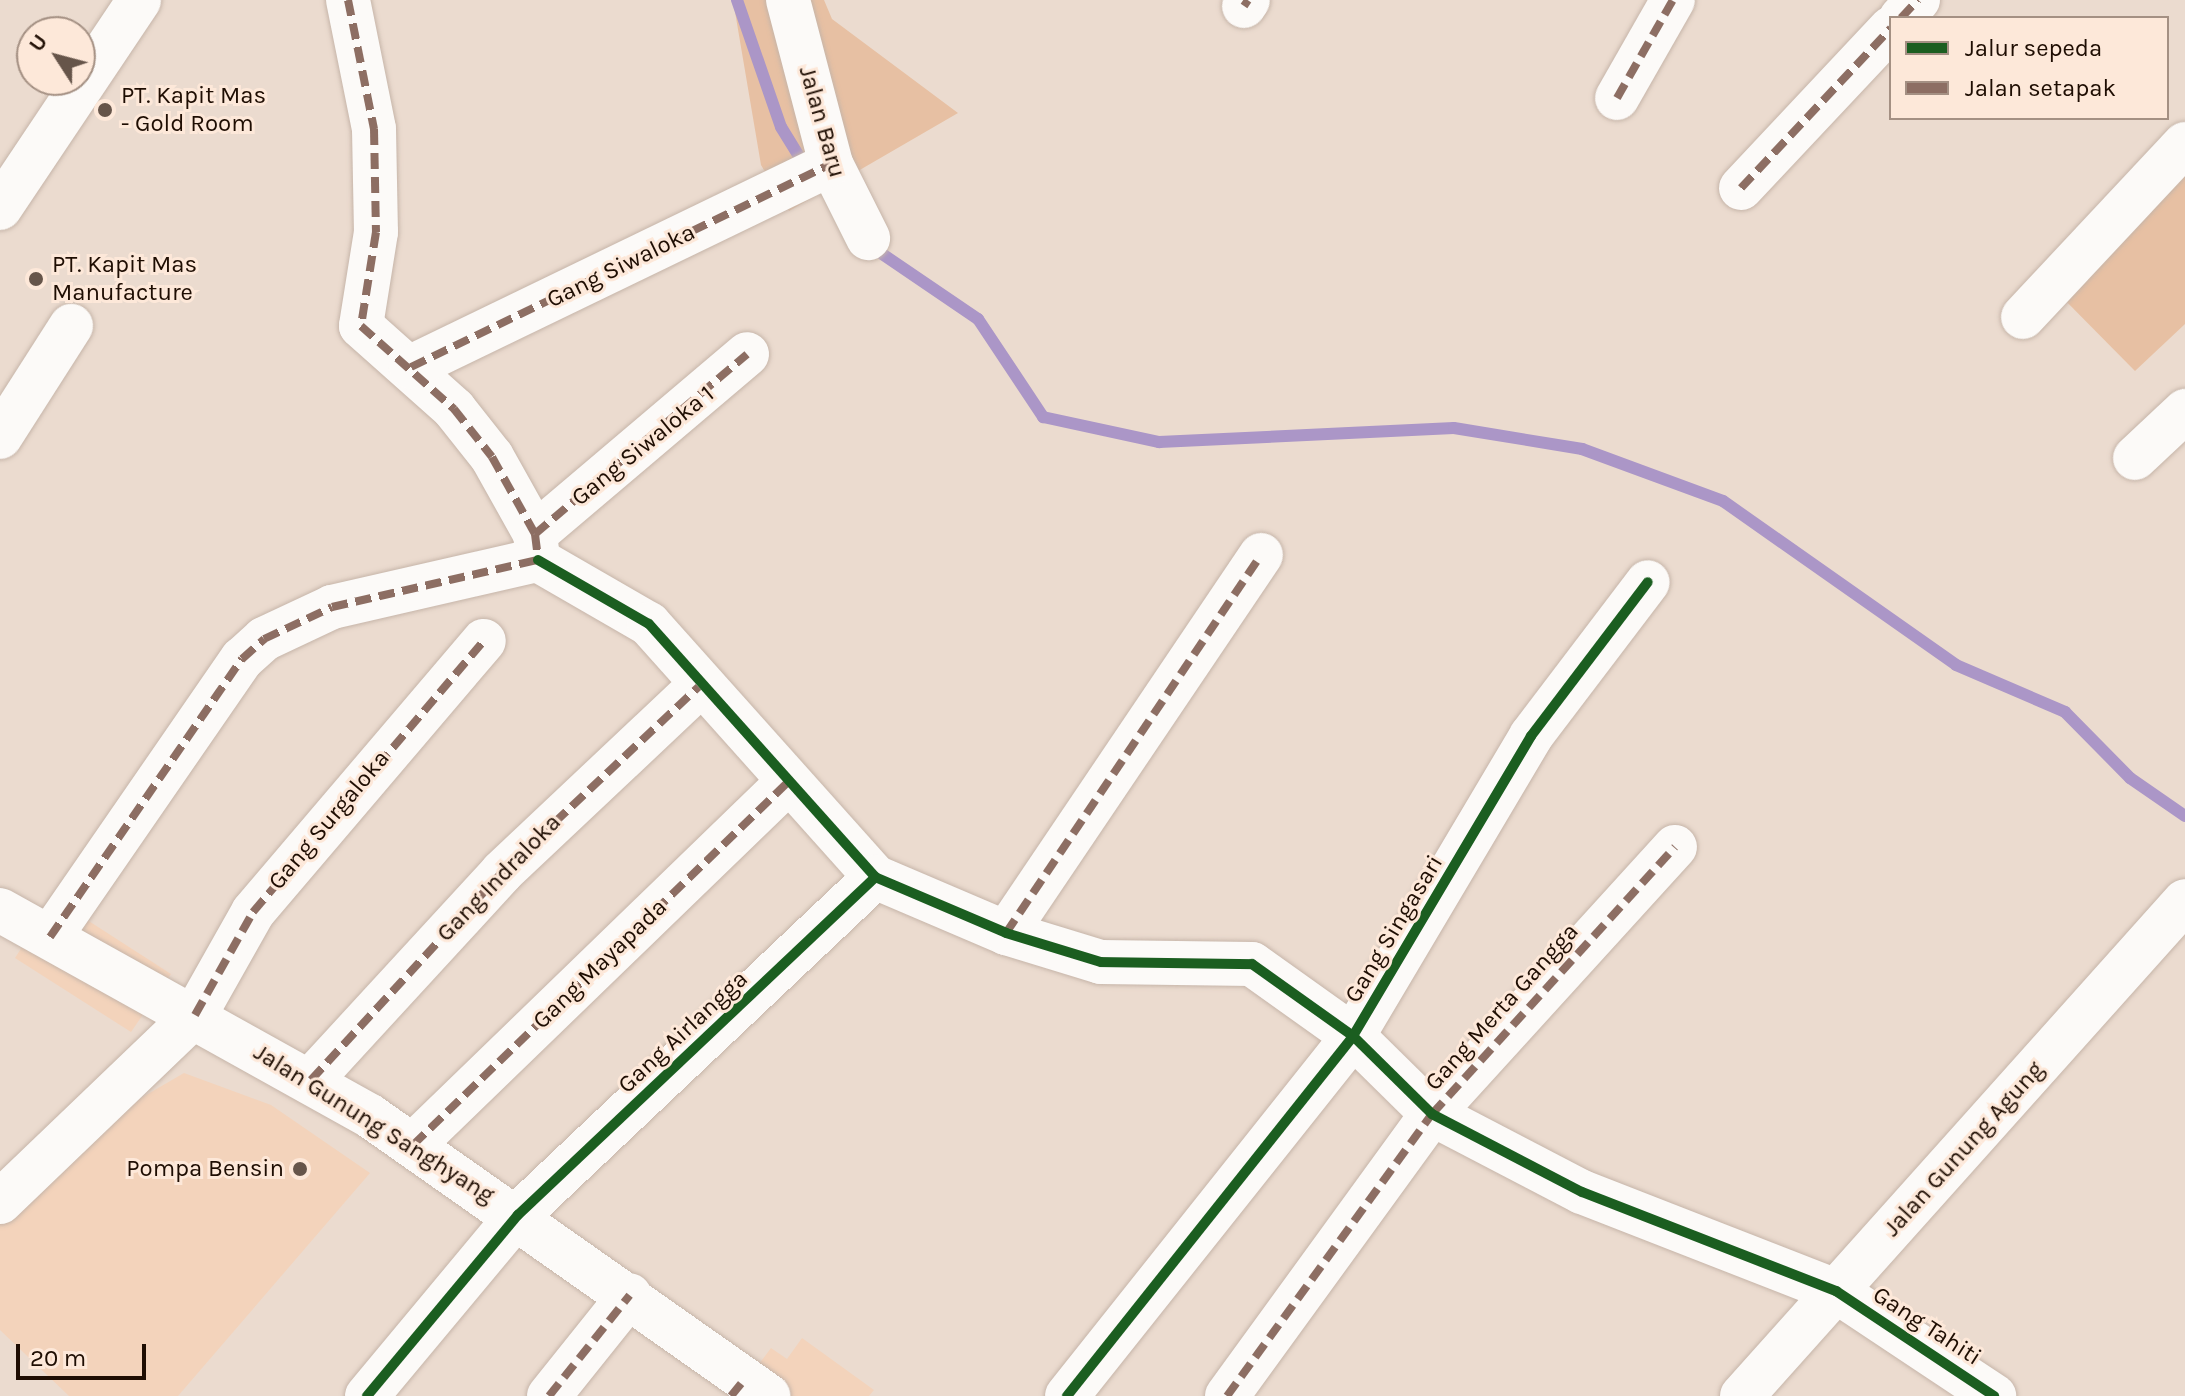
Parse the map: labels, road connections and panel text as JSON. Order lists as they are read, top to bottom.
{
  "streets": {
    "street": [
      "Jalan Baru",
      "Gang Siwaloka",
      "Gang Siwaloka 1",
      "Gang Surgaloka",
      "Gang Indraloka",
      "Gang Singasari",
      "Gang Mayapada",
      "Gang Merta Gangga",
      "Gang Airlangga",
      "Jalan Gunung Sanghyang",
      "Jalan Gunung Agung",
      "Gang Tahiti"
    ]
  },
  "crossings": [
    ["Jalan Baru", "Gang Siwaloka"],
    ["Gang Surgaloka", "Jalan Gunung Sanghyang"],
    ["Gang Indraloka", "Jalan Gunung Sanghyang"],
    ["Gang Singasari", "Gang Tahiti"],
    ["Gang Mayapada", "Jalan Gunung Sanghyang"],
    ["Gang Merta Gangga", "Gang Tahiti"],
    ["Gang Airlangga", "Jalan Gunung Sanghyang"],
    ["Gang Airlangga", "Gang Tahiti"],
    ["Jalan Gunung Agung", "Gang Tahiti"]
  ],
  "places": ["PT. Kapit Mas - Gold Room", "PT. Kapit Mas Manufacture", "Pompa Bensin"],
  "legend": ["Jalur sepeda", "Jalan setapak"],
  "scale_bar": "20 m",
  "north": "top left"
}
